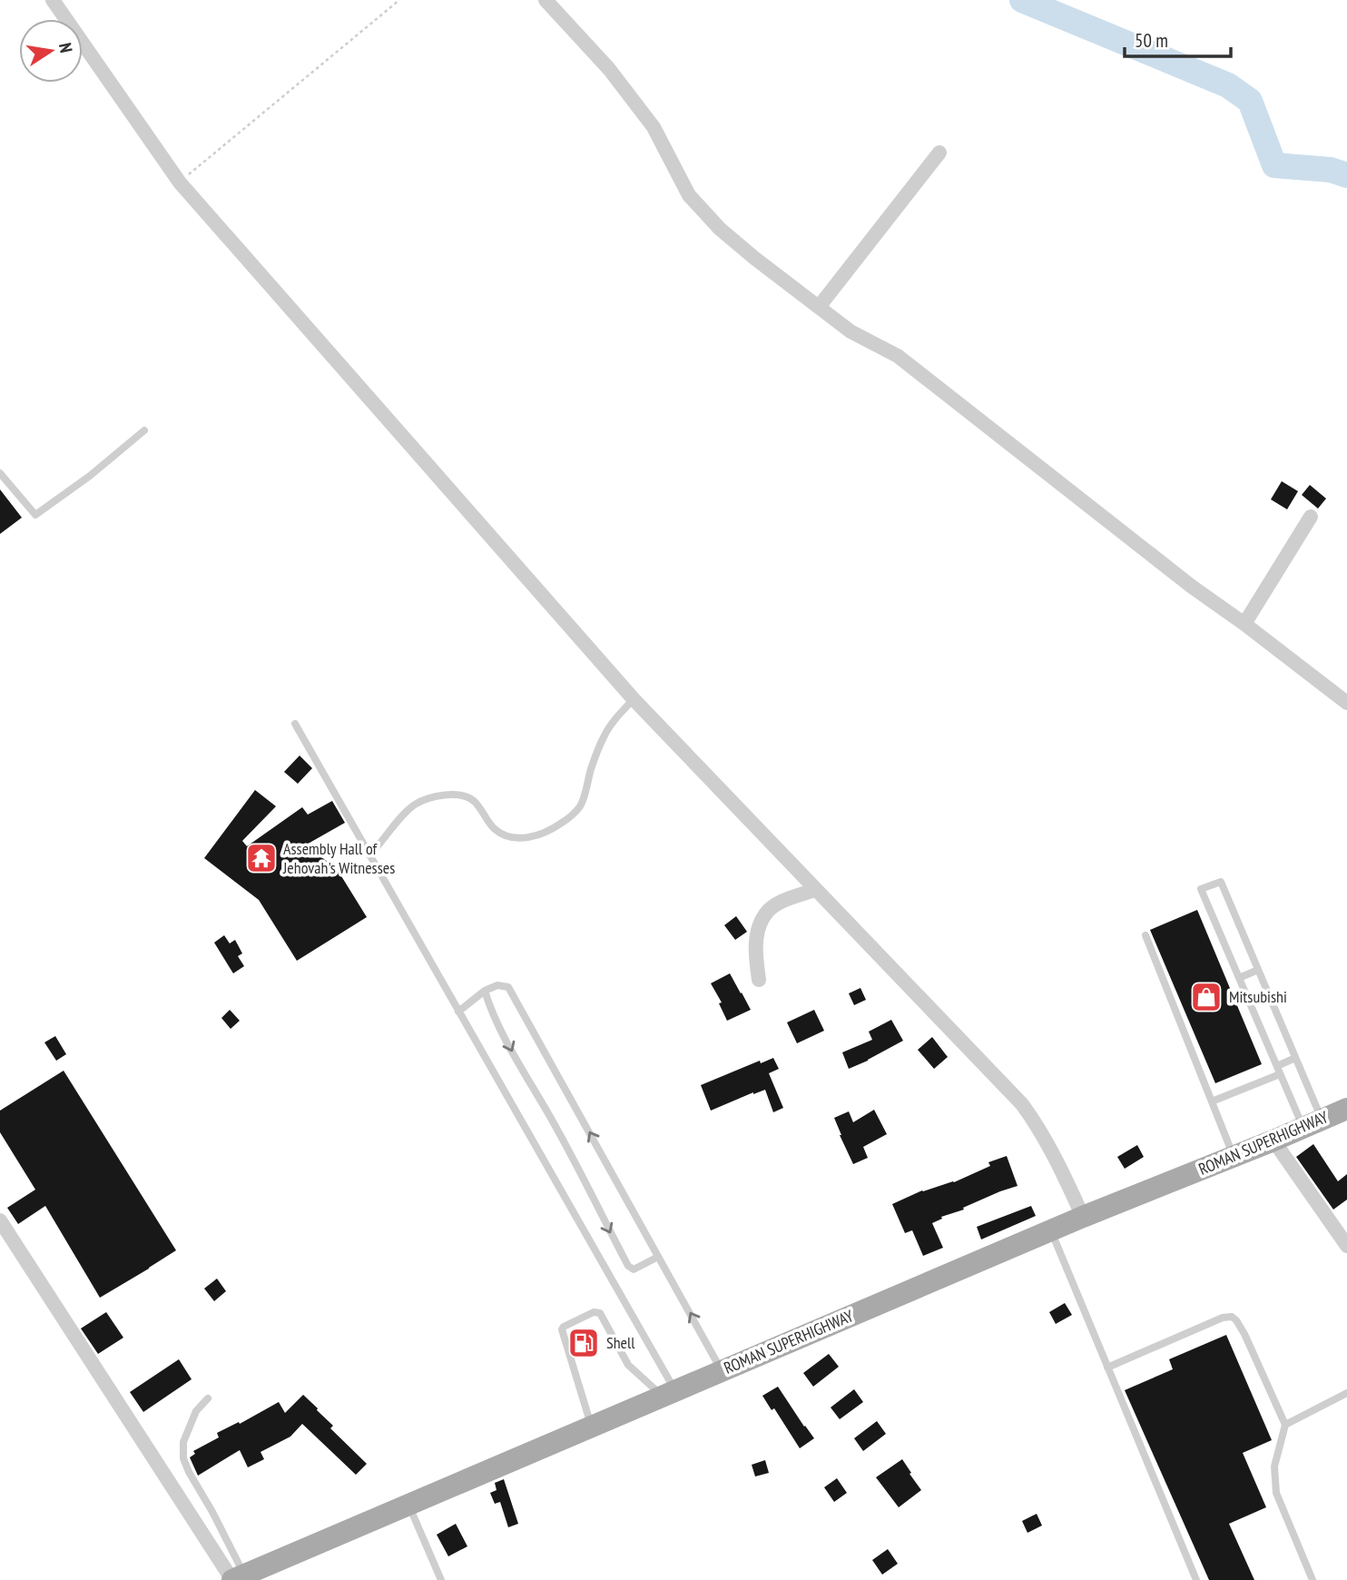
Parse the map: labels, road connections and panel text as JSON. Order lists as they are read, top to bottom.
{
  "streets": {
    "main road": ["ROMAN SUPERHIGHWAY"]
  },
  "places": {
    "temple": ["Assembly Hall of Jehovah's Witnesses"],
    "shop": ["Mitsubishi"],
    "fuel station": ["Shell"]
  },
  "scale_bar": "50 m",
  "north": "right"
}
